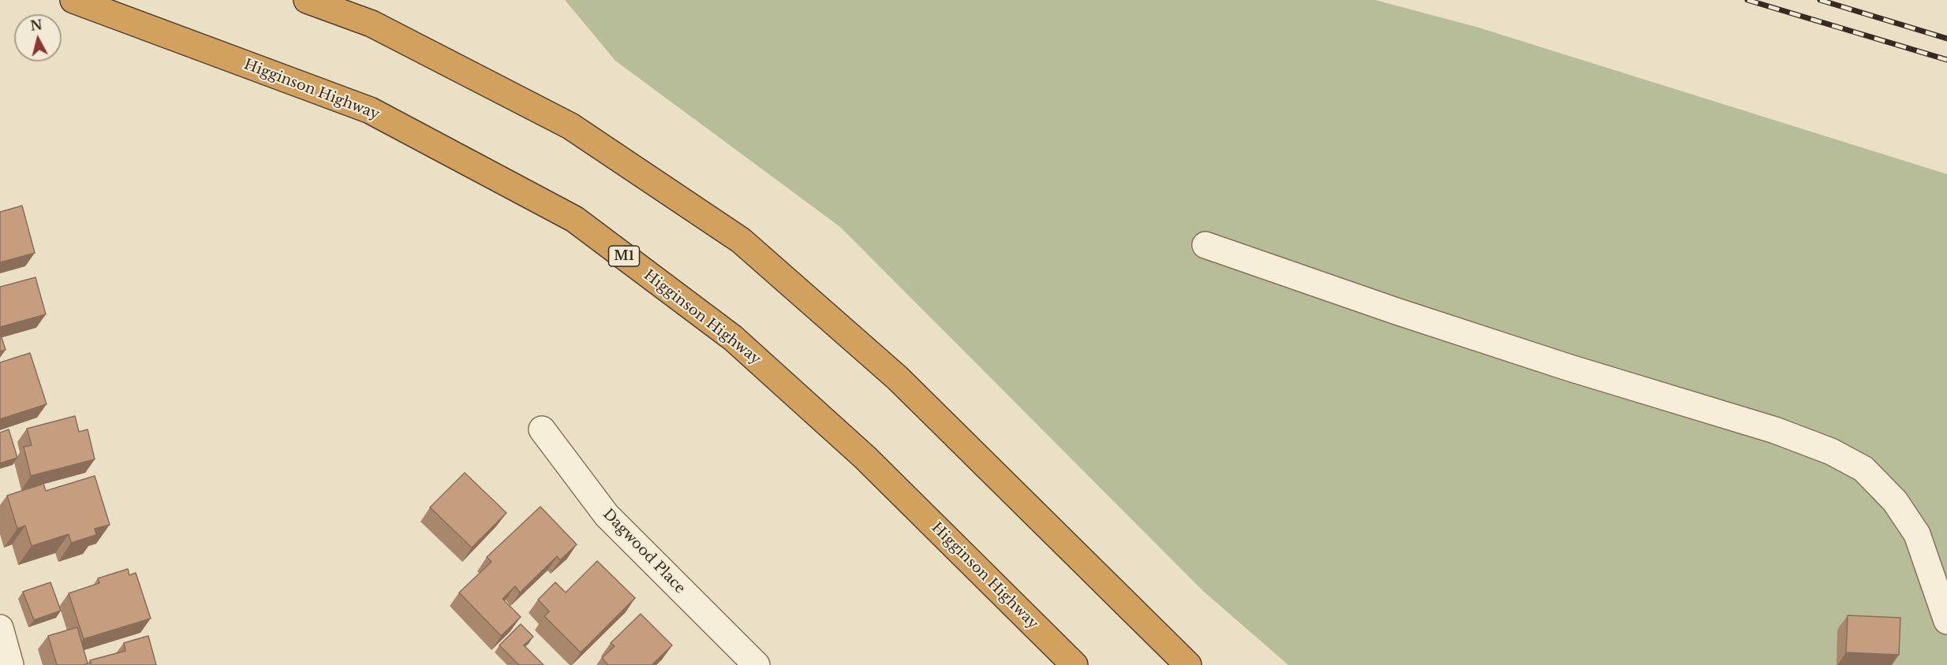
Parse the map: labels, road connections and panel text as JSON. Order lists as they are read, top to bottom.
{
  "streets": {
    "highway": ["Higginson Highway", "M1"],
    "street": ["Dagwood Place"]
  },
  "north": "top"
}
